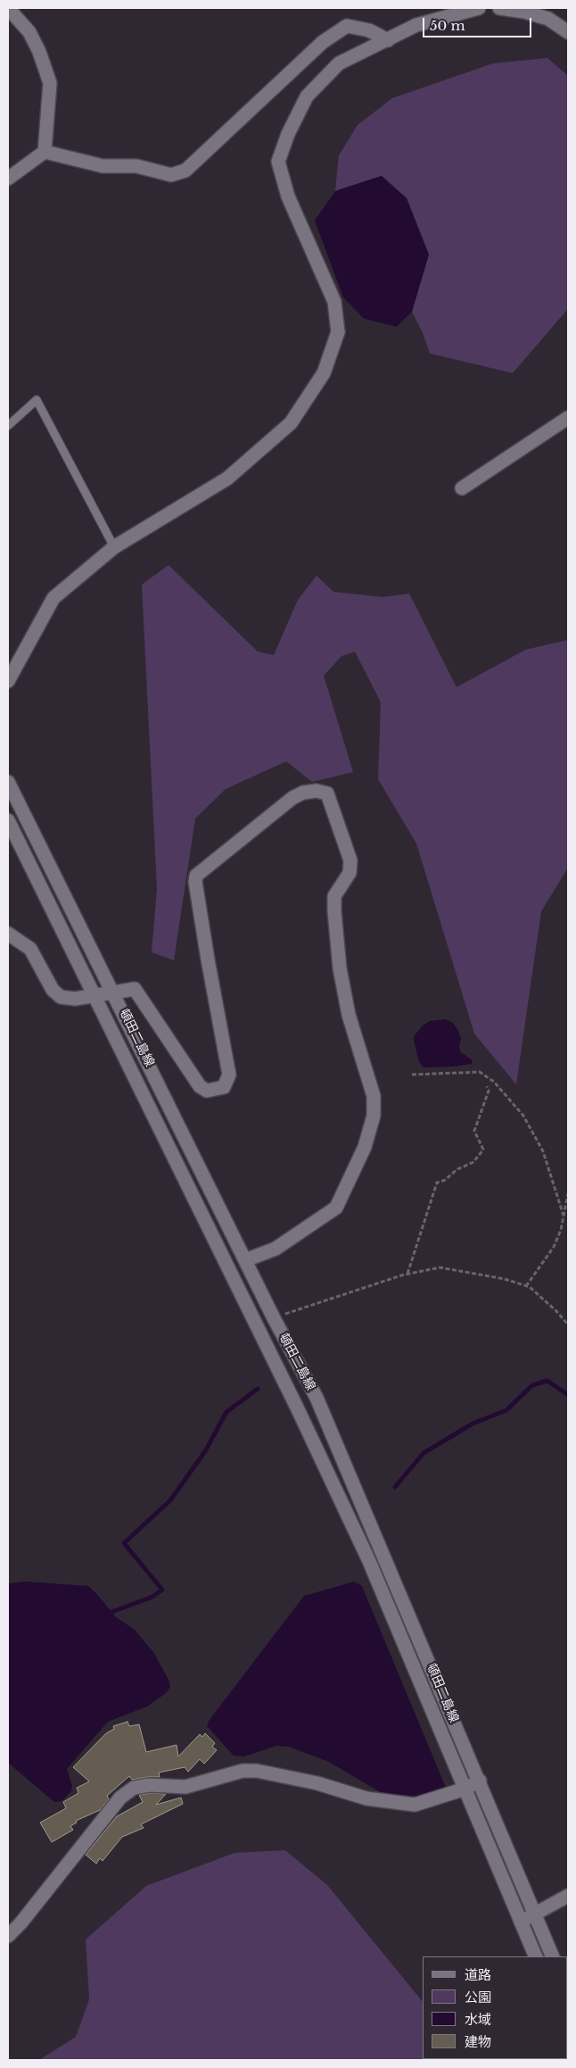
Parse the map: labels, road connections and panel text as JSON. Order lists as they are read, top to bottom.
{
  "streets": {
    "street": ["頓田二島線"]
  },
  "legend": [
    "道路",
    "公園",
    "水域",
    "建物"
  ],
  "scale_bar": "50 m"
}
